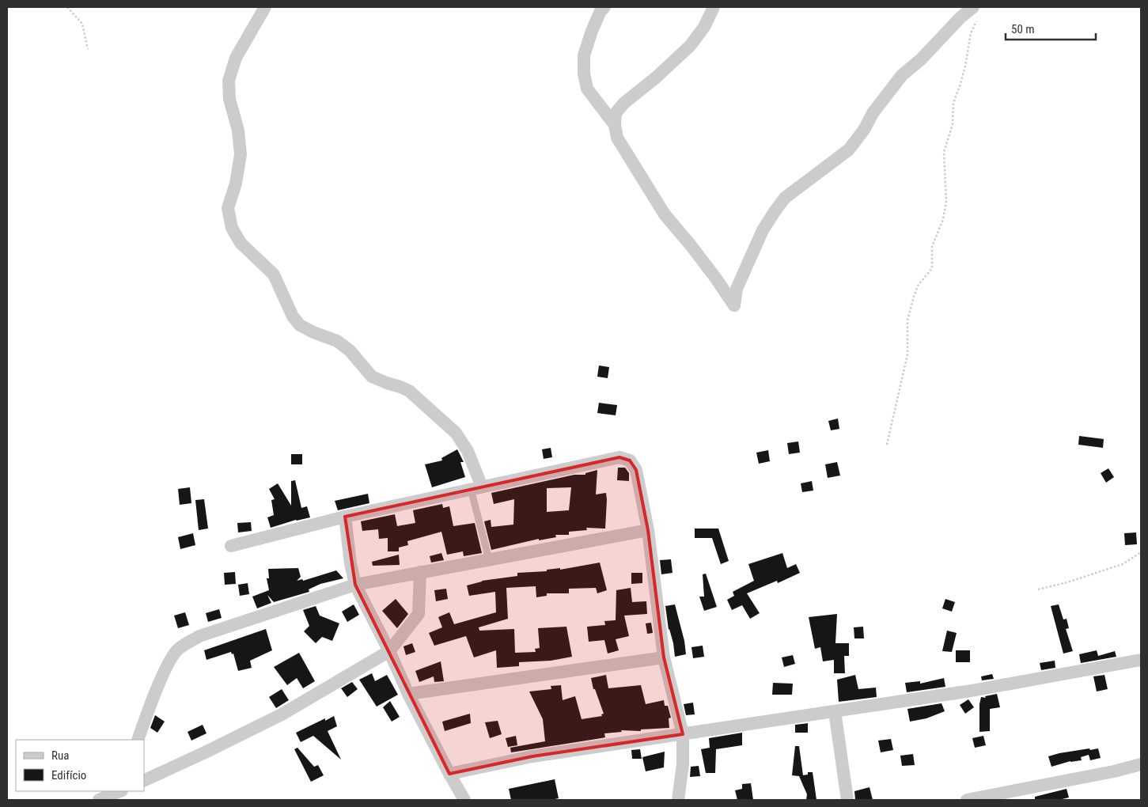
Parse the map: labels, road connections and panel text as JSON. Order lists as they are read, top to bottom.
{
  "legend": ["Rua", "Edifício"],
  "scale_bar": "50 m"
}
